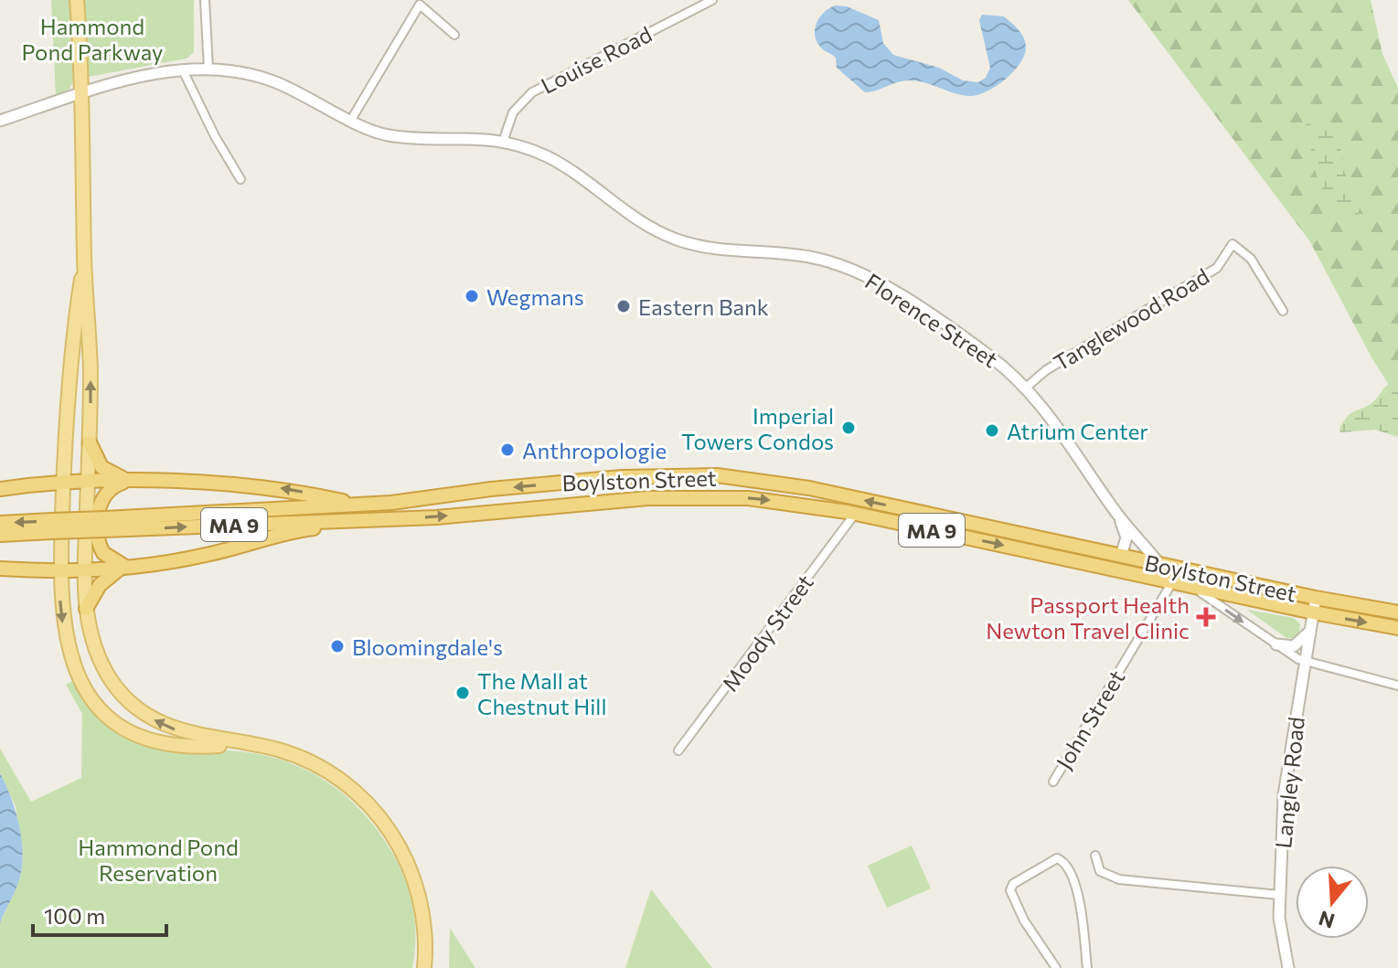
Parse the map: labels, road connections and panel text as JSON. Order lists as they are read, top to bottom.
{
  "streets": {
    "highway": ["Boylston Street", "MA 9"],
    "street": [
      "Louise Road",
      "Tanglewood Road",
      "Florence Street",
      "Moody Street",
      "John Street",
      "Langley Road"
    ]
  },
  "crossings": [
    ["Louise Road", "Florence Street"],
    ["Tanglewood Road", "Florence Street"],
    ["Florence Street", "Boylston Street"],
    ["Boylston Street", "Moody Street"],
    ["Boylston Street", "John Street"],
    ["Boylston Street", "Langley Road"]
  ],
  "parks": ["Hammond Pond Parkway", "Hammond Pond Reservation"],
  "places": {
    "other": [
      "Wegmans",
      "Eastern Bank",
      "Imperial Towers Condos",
      "Atrium Center",
      "Anthropologie",
      "Bloomingdale's",
      "The Mall at Chestnut Hill"
    ],
    "health": ["Passport Health Newton Travel Clinic"]
  },
  "scale_bar": "100 m",
  "north": "bottom"
}
